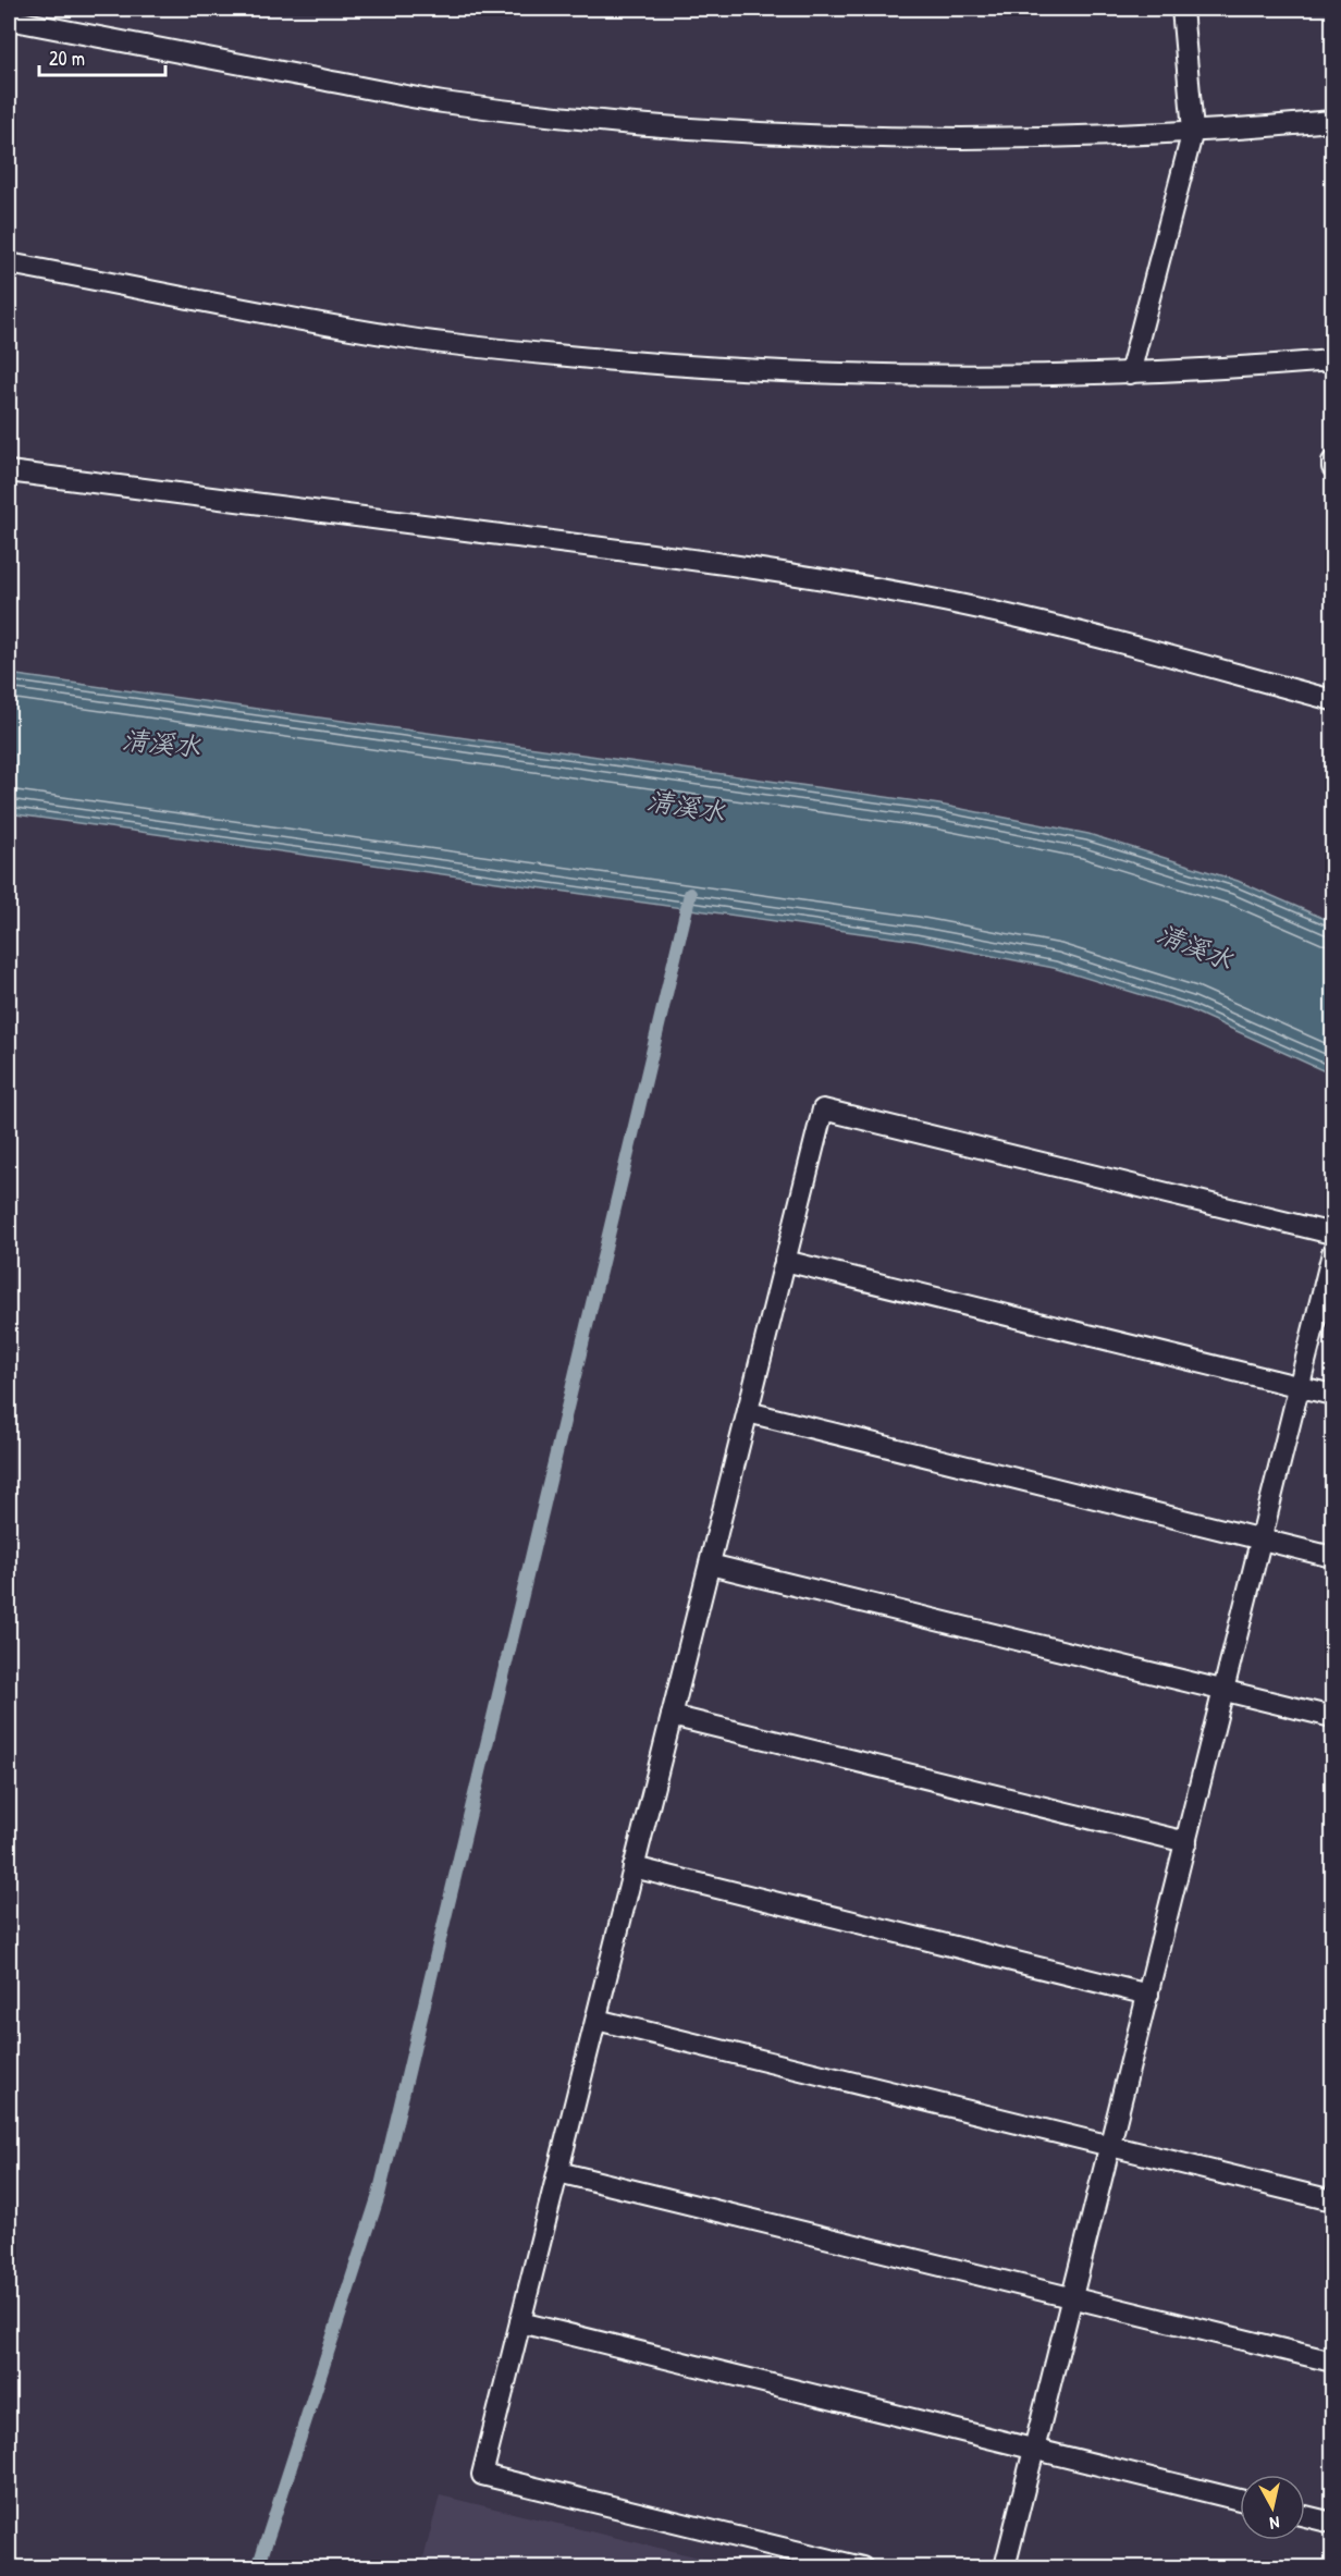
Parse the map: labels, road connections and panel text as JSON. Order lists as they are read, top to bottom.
{
  "water": ["清溪水"],
  "scale_bar": "20 m",
  "north": "bottom"
}
